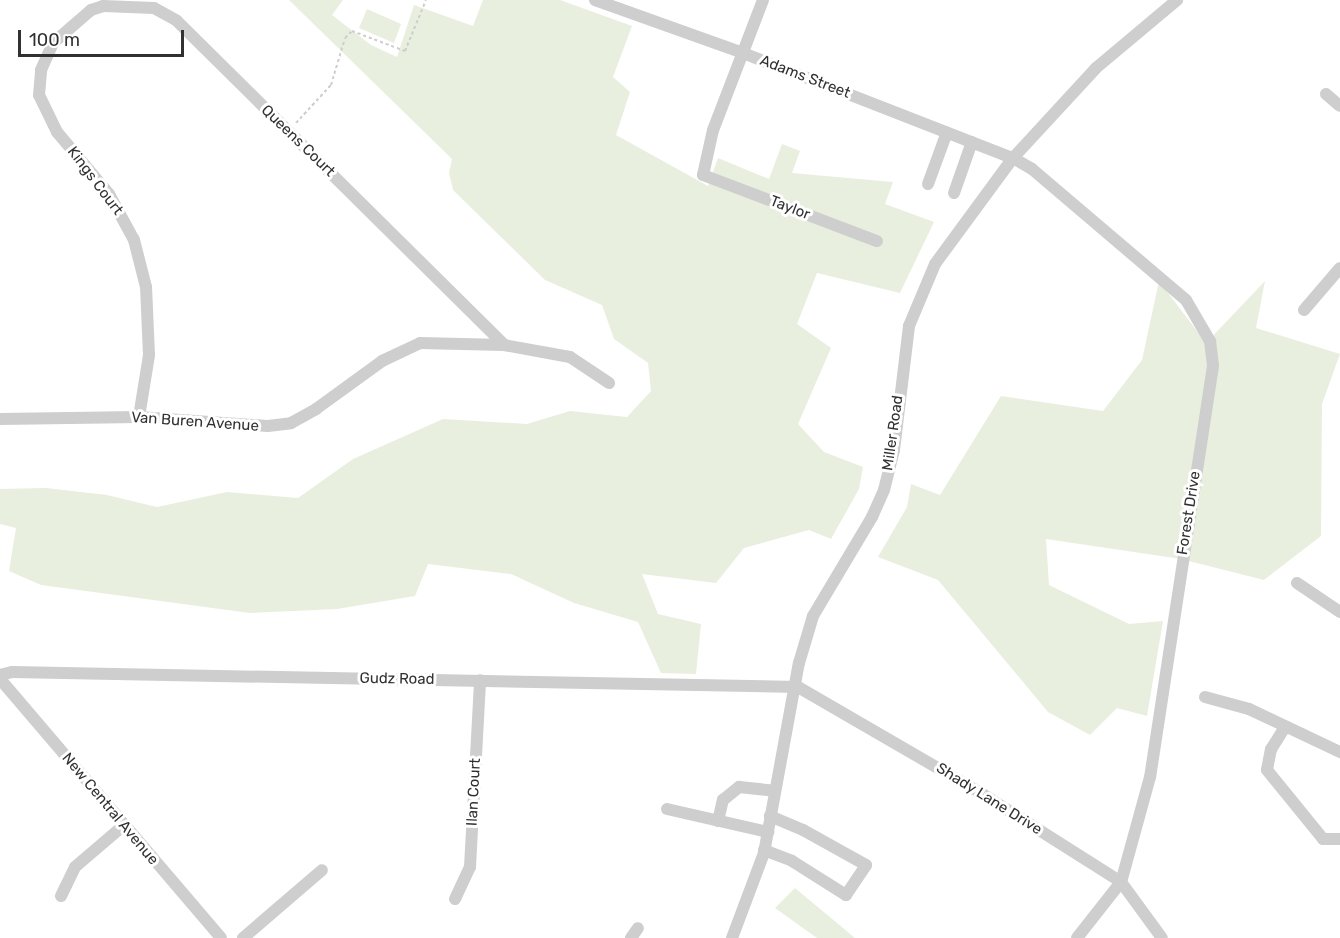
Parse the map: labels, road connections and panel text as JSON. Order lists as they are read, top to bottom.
{
  "streets": {
    "street": [
      "Adams Street",
      "Queens Court",
      "Kings Court",
      "Taylor",
      "Van Buren Avenue",
      "Miller Road",
      "Forest Drive",
      "Gudz Road",
      "Ilan Court",
      "Shady Lane Drive",
      "New Central Avenue"
    ]
  },
  "crossings": [
    ["Adams Street", "Taylor"],
    ["Adams Street", "Miller Road"],
    ["Adams Street", "Forest Drive"],
    ["Queens Court", "Kings Court"],
    ["Queens Court", "Van Buren Avenue"],
    ["Kings Court", "Van Buren Avenue"],
    ["Miller Road", "Forest Drive"],
    ["Miller Road", "Gudz Road"],
    ["Miller Road", "Shady Lane Drive"],
    ["Forest Drive", "Shady Lane Drive"],
    ["Gudz Road", "Ilan Court"],
    ["Gudz Road", "Shady Lane Drive"],
    ["Gudz Road", "New Central Avenue"]
  ],
  "scale_bar": "100 m"
}
